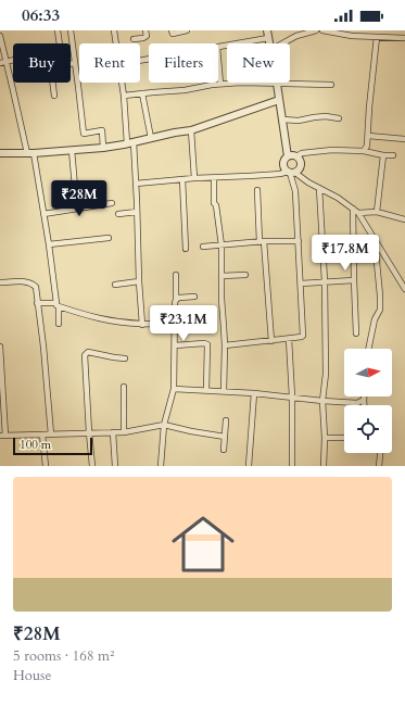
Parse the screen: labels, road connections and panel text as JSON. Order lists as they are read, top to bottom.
{
  "scale_bar": "100 m",
  "north": "right",
  "page": {
    "status": "06:33",
    "chip": [
      "Buy",
      "Rent",
      "Filters",
      "New"
    ],
    "price": ["₹28M", "₹17.8M", "₹23.1M"],
    "scale": "100 m",
    "list": [
      {
        "name": "₹28M",
        "note": "5 rooms · 168 m² · House"
      }
    ]
  }
}
